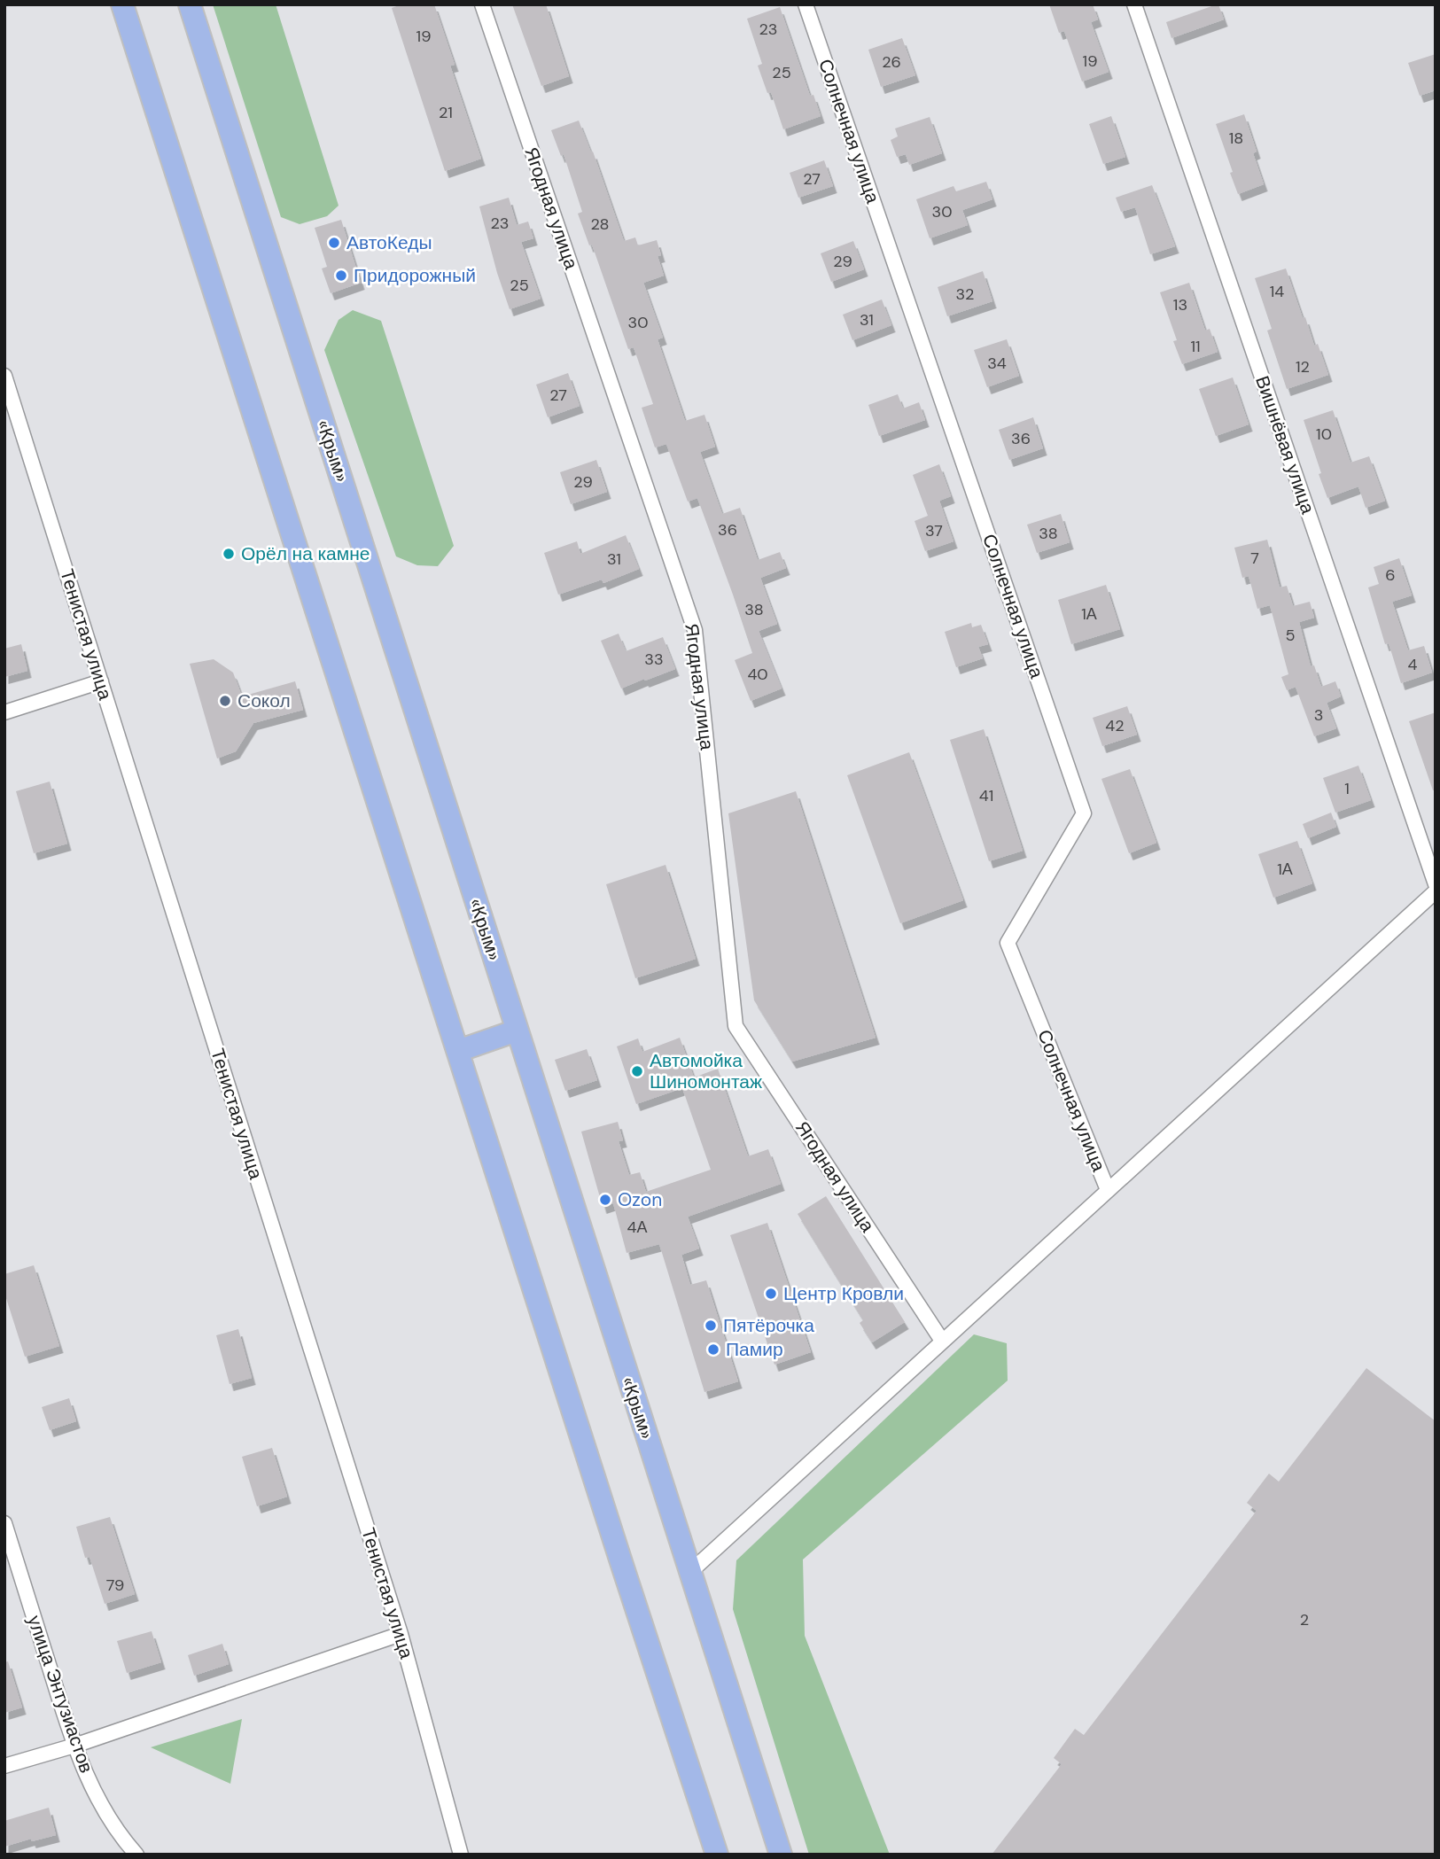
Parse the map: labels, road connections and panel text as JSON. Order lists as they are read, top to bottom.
{
  "streets": {
    "main road": ["«Крым»"],
    "street": [
      "Солнечная улица",
      "Ягодная улица",
      "Вишнёвая улица",
      "Тенистая улица",
      "улица Энтузиастов"
    ]
  },
  "places": [
    "АвтоКеды",
    "Придорожный",
    "Орёл на камне",
    "Сокол",
    "Автомойка Шиномонтаж",
    "Ozon",
    "Центр Кровли",
    "Пятёрочка",
    "Памир"
  ],
  "house_numbers": [
    "23",
    "19",
    "19",
    "26",
    "25",
    "21",
    "18",
    "27",
    "30",
    "23",
    "28",
    "29",
    "25",
    "14",
    "32",
    "13",
    "31",
    "30",
    "11",
    "34",
    "12",
    "27",
    "10",
    "36",
    "29",
    "36",
    "37",
    "38",
    "7",
    "31",
    "6",
    "38",
    "1А",
    "5",
    "33",
    "4",
    "40",
    "3",
    "42",
    "1",
    "41",
    "1А",
    "4А",
    "79",
    "2"
  ]
}
